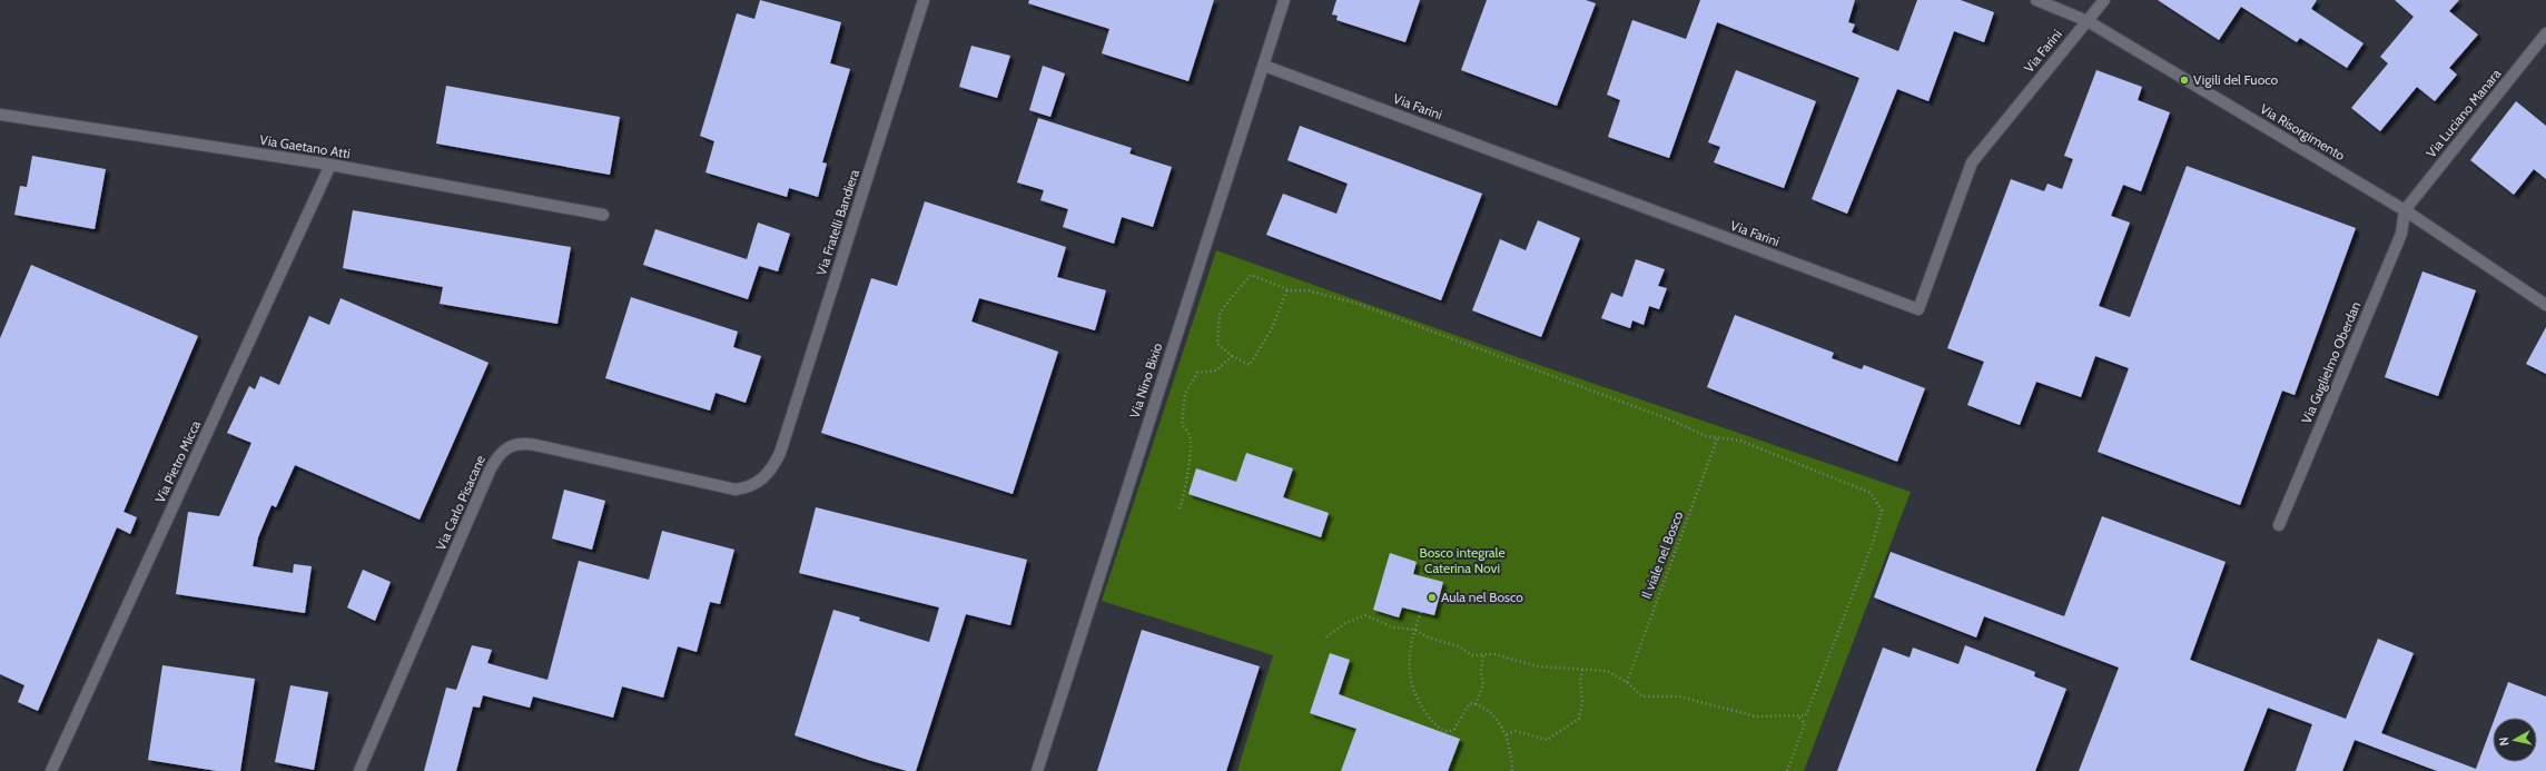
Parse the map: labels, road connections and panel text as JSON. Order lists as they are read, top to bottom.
{
  "streets": {
    "street": [
      "Via Farini",
      "Via Luciano Manara",
      "Via Risorgimento",
      "Via Gaetano Atti",
      "Via Fratelli Bandiera",
      "Via Guglielmo Oberdan",
      "Via Nino Bixio",
      "Via Pietro Micca",
      "Via Carlo Pisacane"
    ],
    "path": ["Il viale nel Bosco"]
  },
  "crossings": [
    ["Via Farini", "Via Risorgimento"],
    ["Via Farini", "Via Nino Bixio"],
    ["Via Luciano Manara", "Via Risorgimento"],
    ["Via Luciano Manara", "Via Guglielmo Oberdan"],
    ["Via Risorgimento", "Via Guglielmo Oberdan"],
    ["Via Gaetano Atti", "Via Pietro Micca"],
    ["Via Fratelli Bandiera", "Via Carlo Pisacane"]
  ],
  "parks": ["Bosco integrale Caterina Novi"],
  "places": ["Vigili del Fuoco", "Aula nel Bosco"],
  "north": "left"
}
